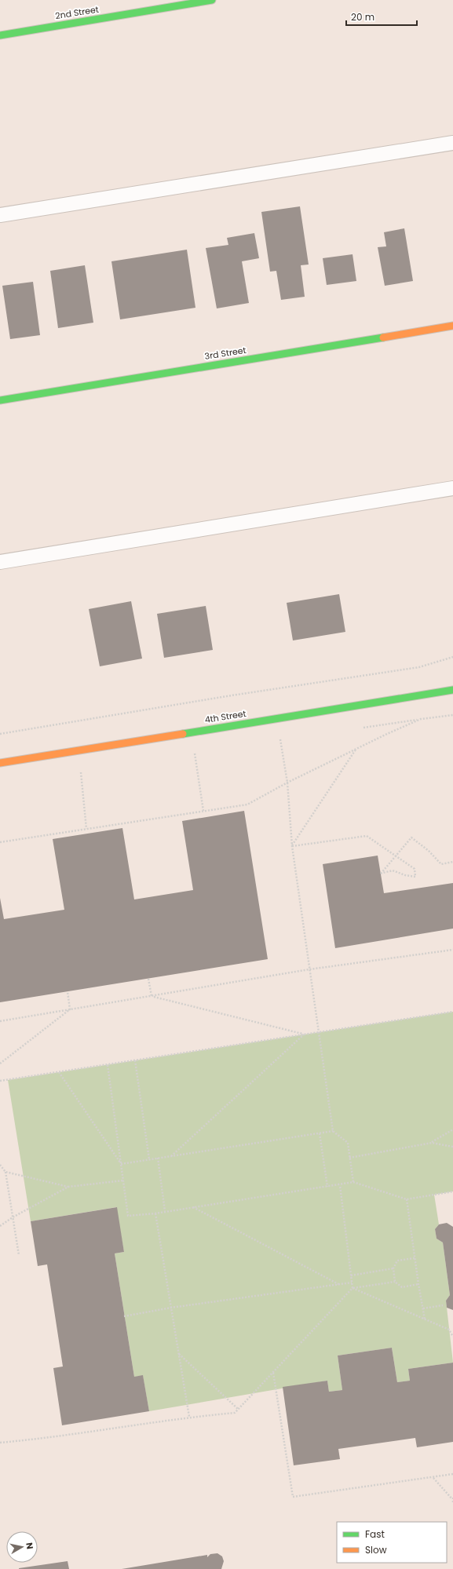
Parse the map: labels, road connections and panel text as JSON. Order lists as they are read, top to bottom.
{
  "streets": {
    "street": ["2nd Street", "3rd Street", "4th Street"]
  },
  "legend": ["Fast", "Slow"],
  "scale_bar": "20 m",
  "north": "right"
}
